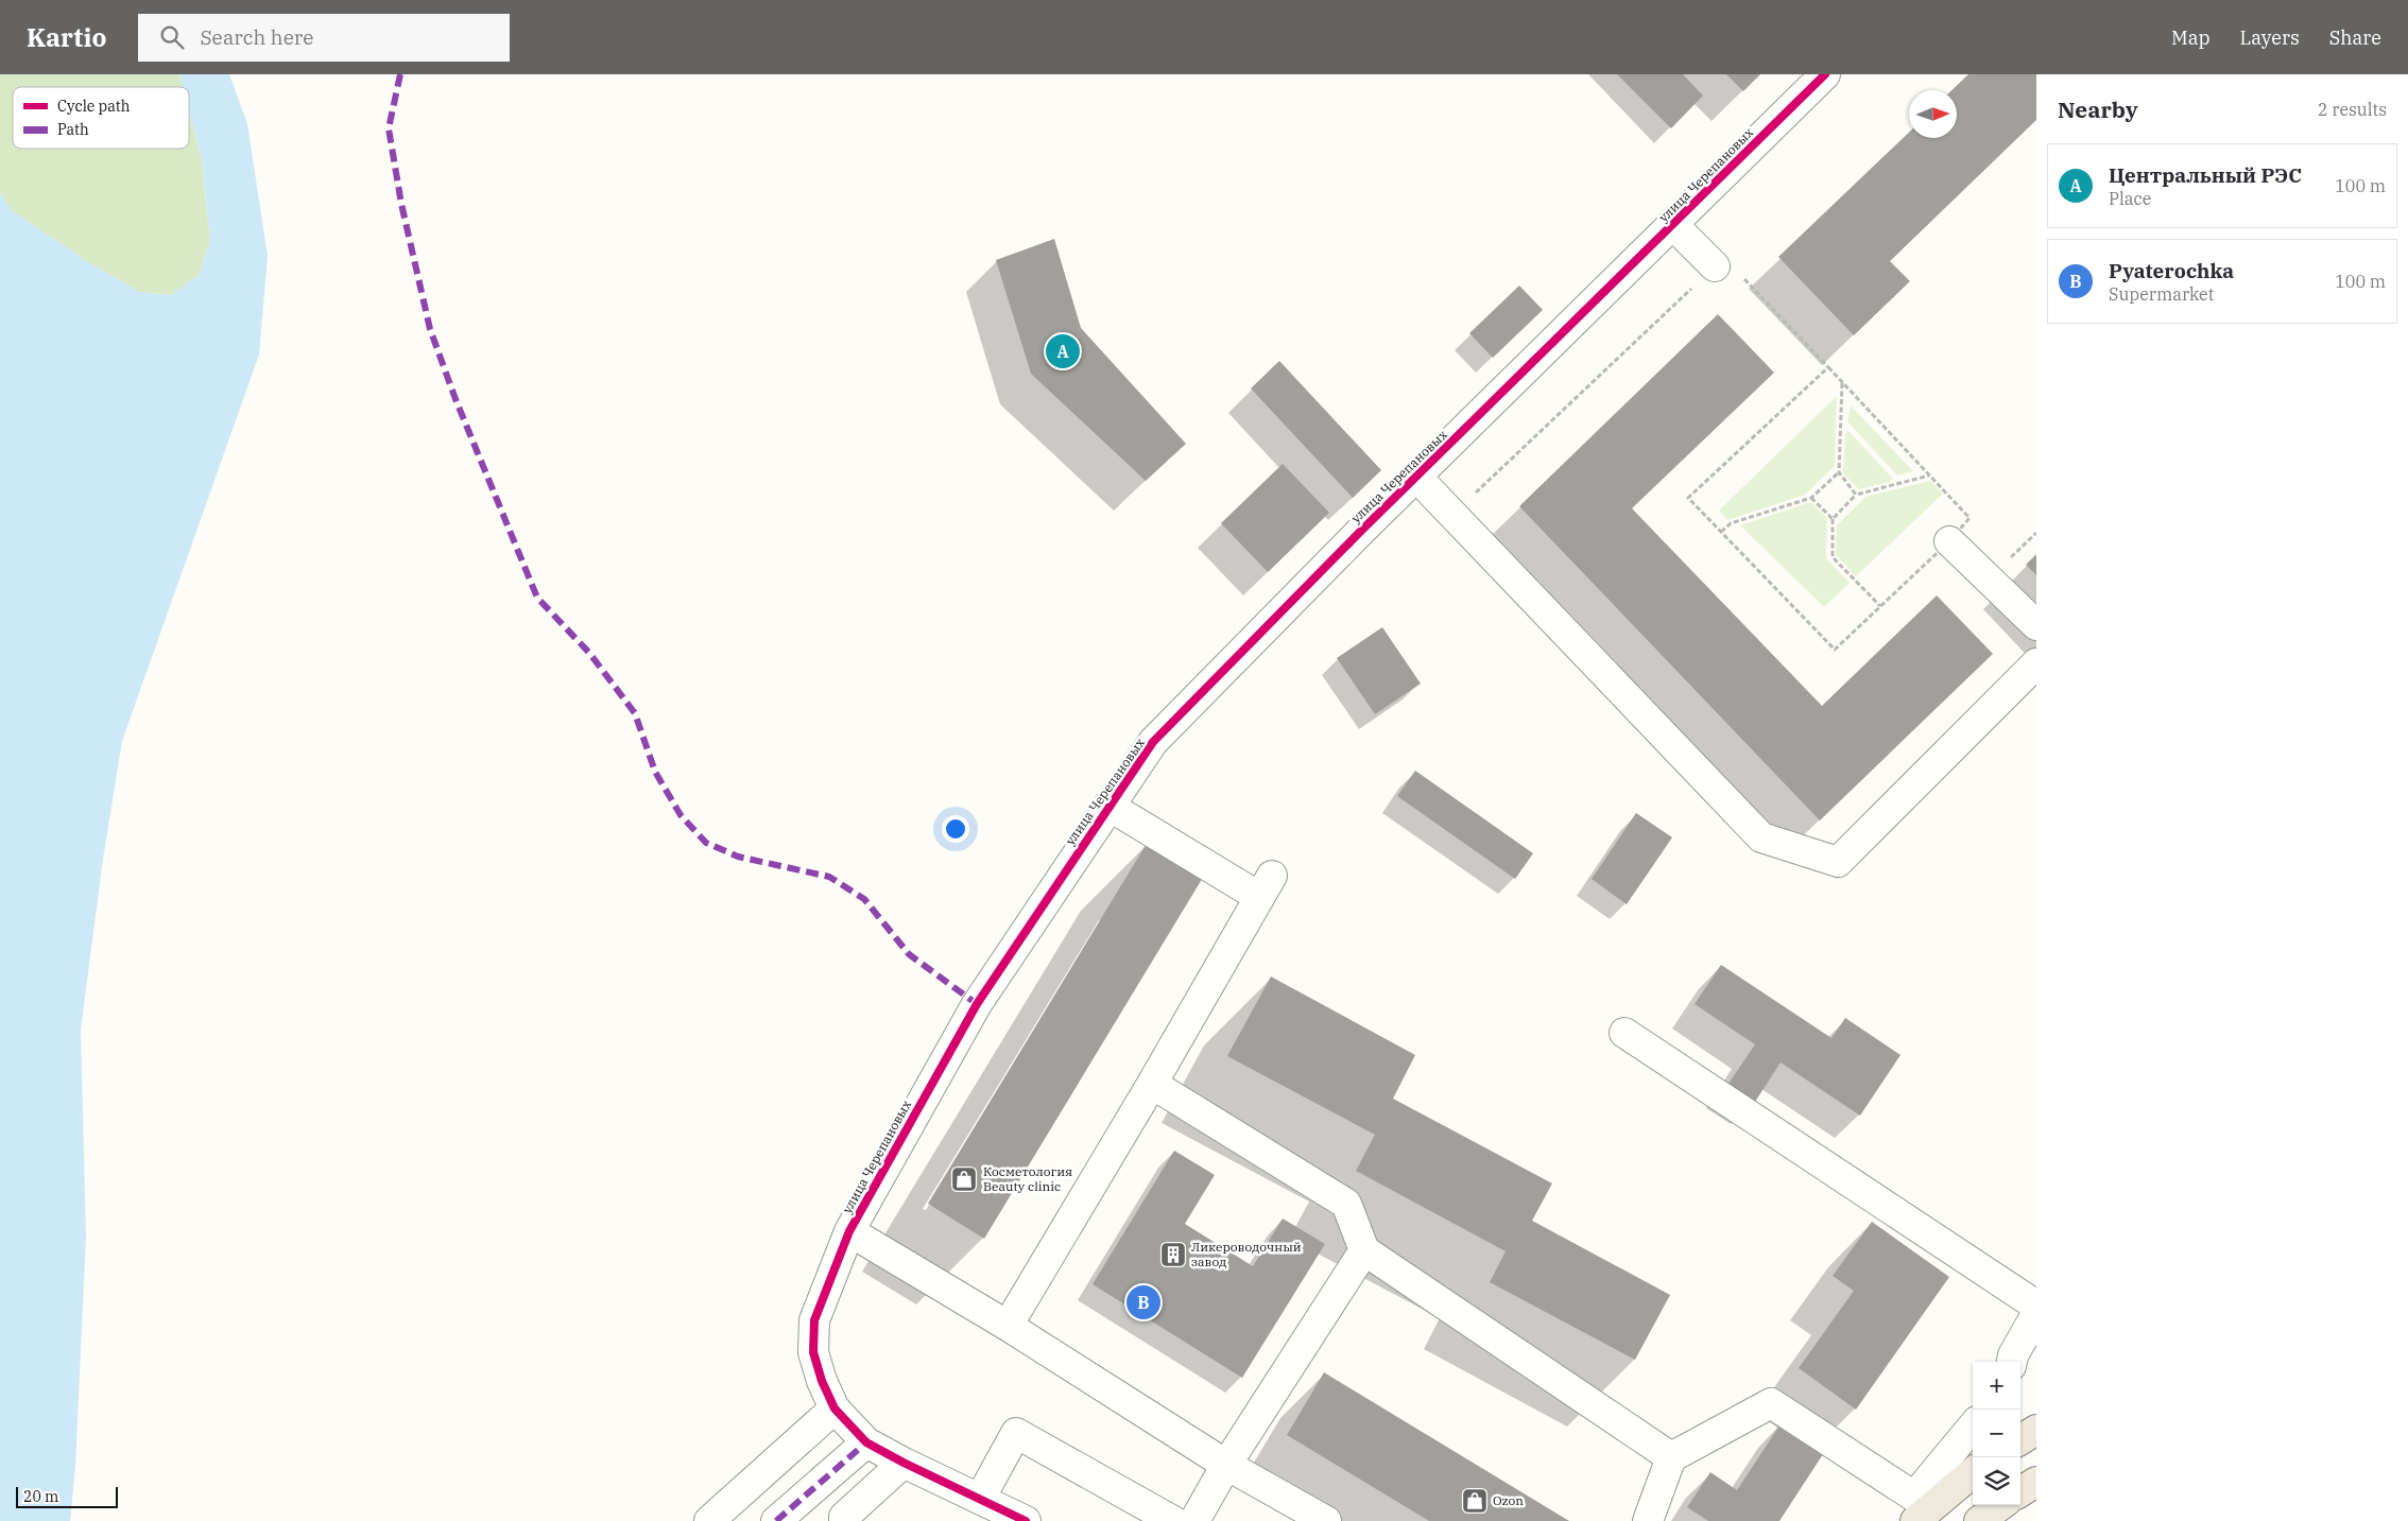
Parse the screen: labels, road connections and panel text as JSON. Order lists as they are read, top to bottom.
{
  "streets": {
    "street": ["улица Черепановых"]
  },
  "places": {
    "shop": ["Косметология Beauty clinic", "Ozon"],
    "building": ["Ликероводочный завод"]
  },
  "legend": ["Cycle path", "Path"],
  "scale_bar": "20 m",
  "north": "right",
  "page": {
    "header": "Kartio",
    "search": "Search here",
    "nav": ["Map", "Layers", "Share"],
    "heading": ["Nearby", "2 results"],
    "list": [
      {
        "mark": "A",
        "name": "Центральный РЭС",
        "note": "Place",
        "value": "100 m"
      },
      {
        "mark": "B",
        "name": "Pyaterochka",
        "note": "Supermarket",
        "value": "100 m"
      }
    ],
    "pins": ["A", "B"],
    "map_buttons": ["+", "−"],
    "scale": "20 m"
  }
}
